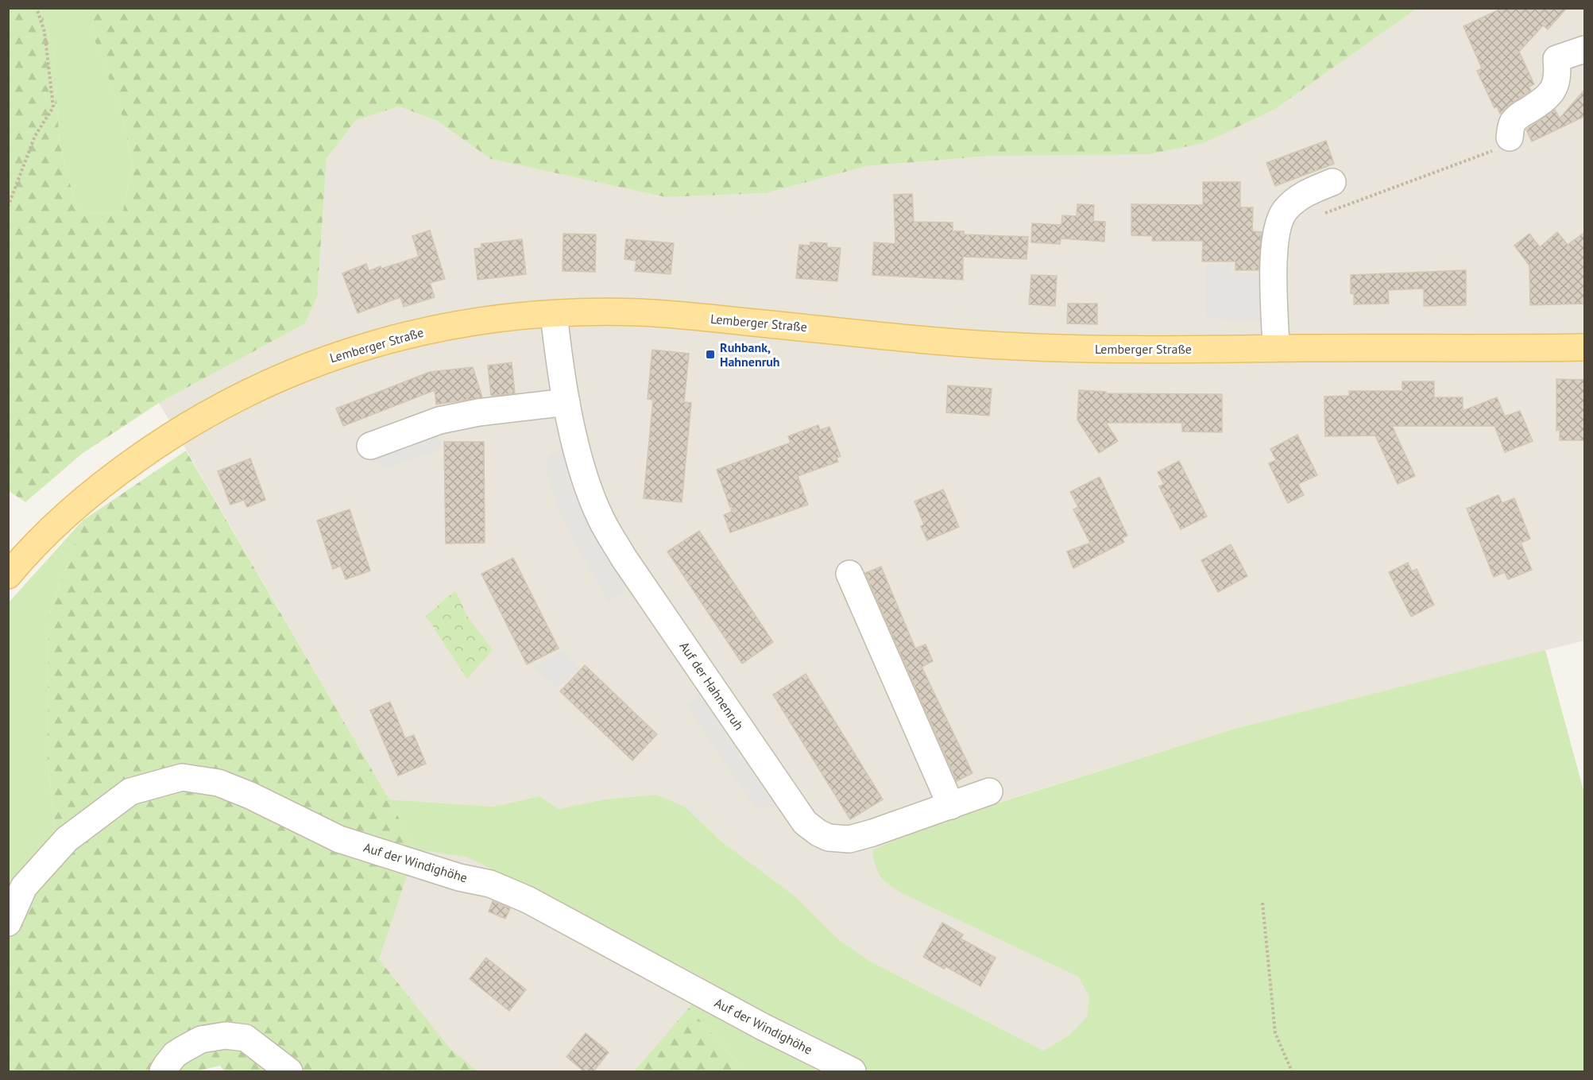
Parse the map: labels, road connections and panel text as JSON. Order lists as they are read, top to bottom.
{
  "streets": {
    "main road": ["Lemberger Straße"],
    "street": ["Auf der Hahnenruh", "Auf der Windighöhe"]
  },
  "crossings": [
    ["Lemberger Straße", "Auf der Hahnenruh"]
  ],
  "places": {
    "transit": ["Ruhbank, Hahnenruh"]
  }
}
